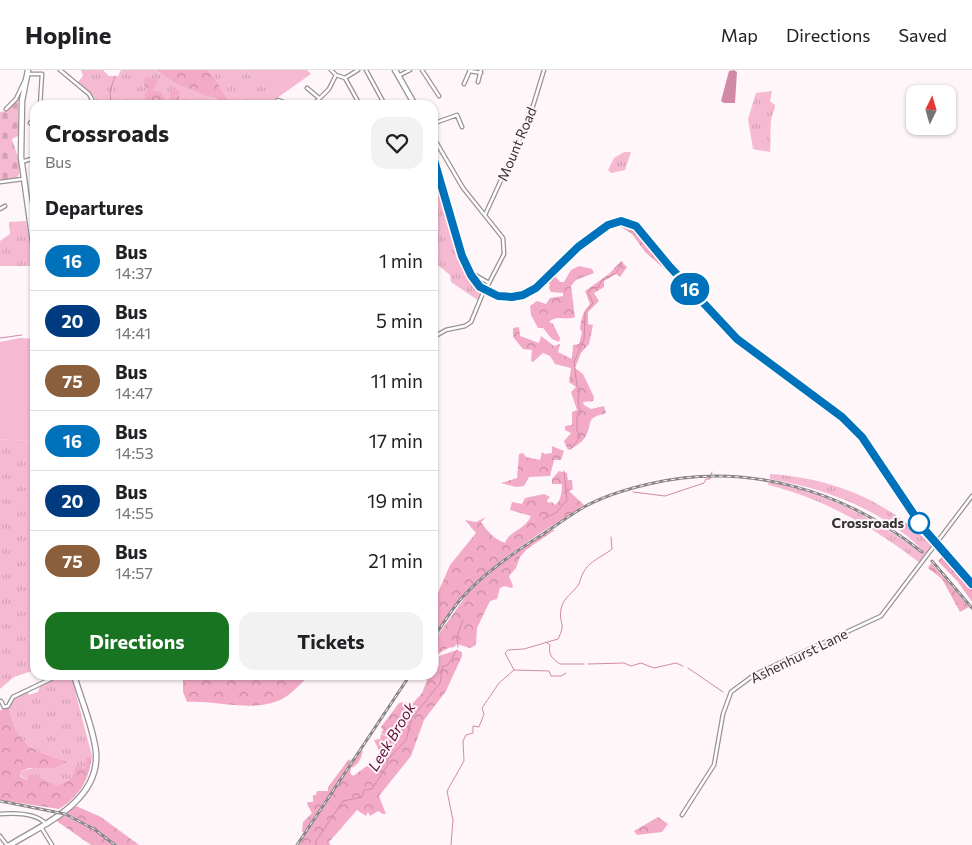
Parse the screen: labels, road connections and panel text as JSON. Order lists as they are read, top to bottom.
{
  "streets": {
    "street": ["Mount Road", "Ashenhurst Lane"]
  },
  "water": ["Leek Brook"],
  "places": ["Crossroads"],
  "lines": ["bus line 16"],
  "north": "top",
  "page": {
    "header": "Hopline",
    "nav": ["Map", "Directions", "Saved"],
    "on_map": "16",
    "heading": [
      ["Crossroads", "Bus"],
      "Departures"
    ],
    "list": [
      {
        "mark": "16",
        "name": "Bus",
        "note": "14:37",
        "value": "1 min"
      },
      {
        "mark": "20",
        "name": "Bus",
        "note": "14:41",
        "value": "5 min"
      },
      {
        "mark": "75",
        "name": "Bus",
        "note": "14:47",
        "value": "11 min"
      },
      {
        "mark": "16",
        "name": "Bus",
        "note": "14:53",
        "value": "17 min"
      },
      {
        "mark": "20",
        "name": "Bus",
        "note": "14:55",
        "value": "19 min"
      },
      {
        "mark": "75",
        "name": "Bus",
        "note": "14:57",
        "value": "21 min"
      }
    ],
    "buttons": ["Directions", "Tickets"]
  }
}
